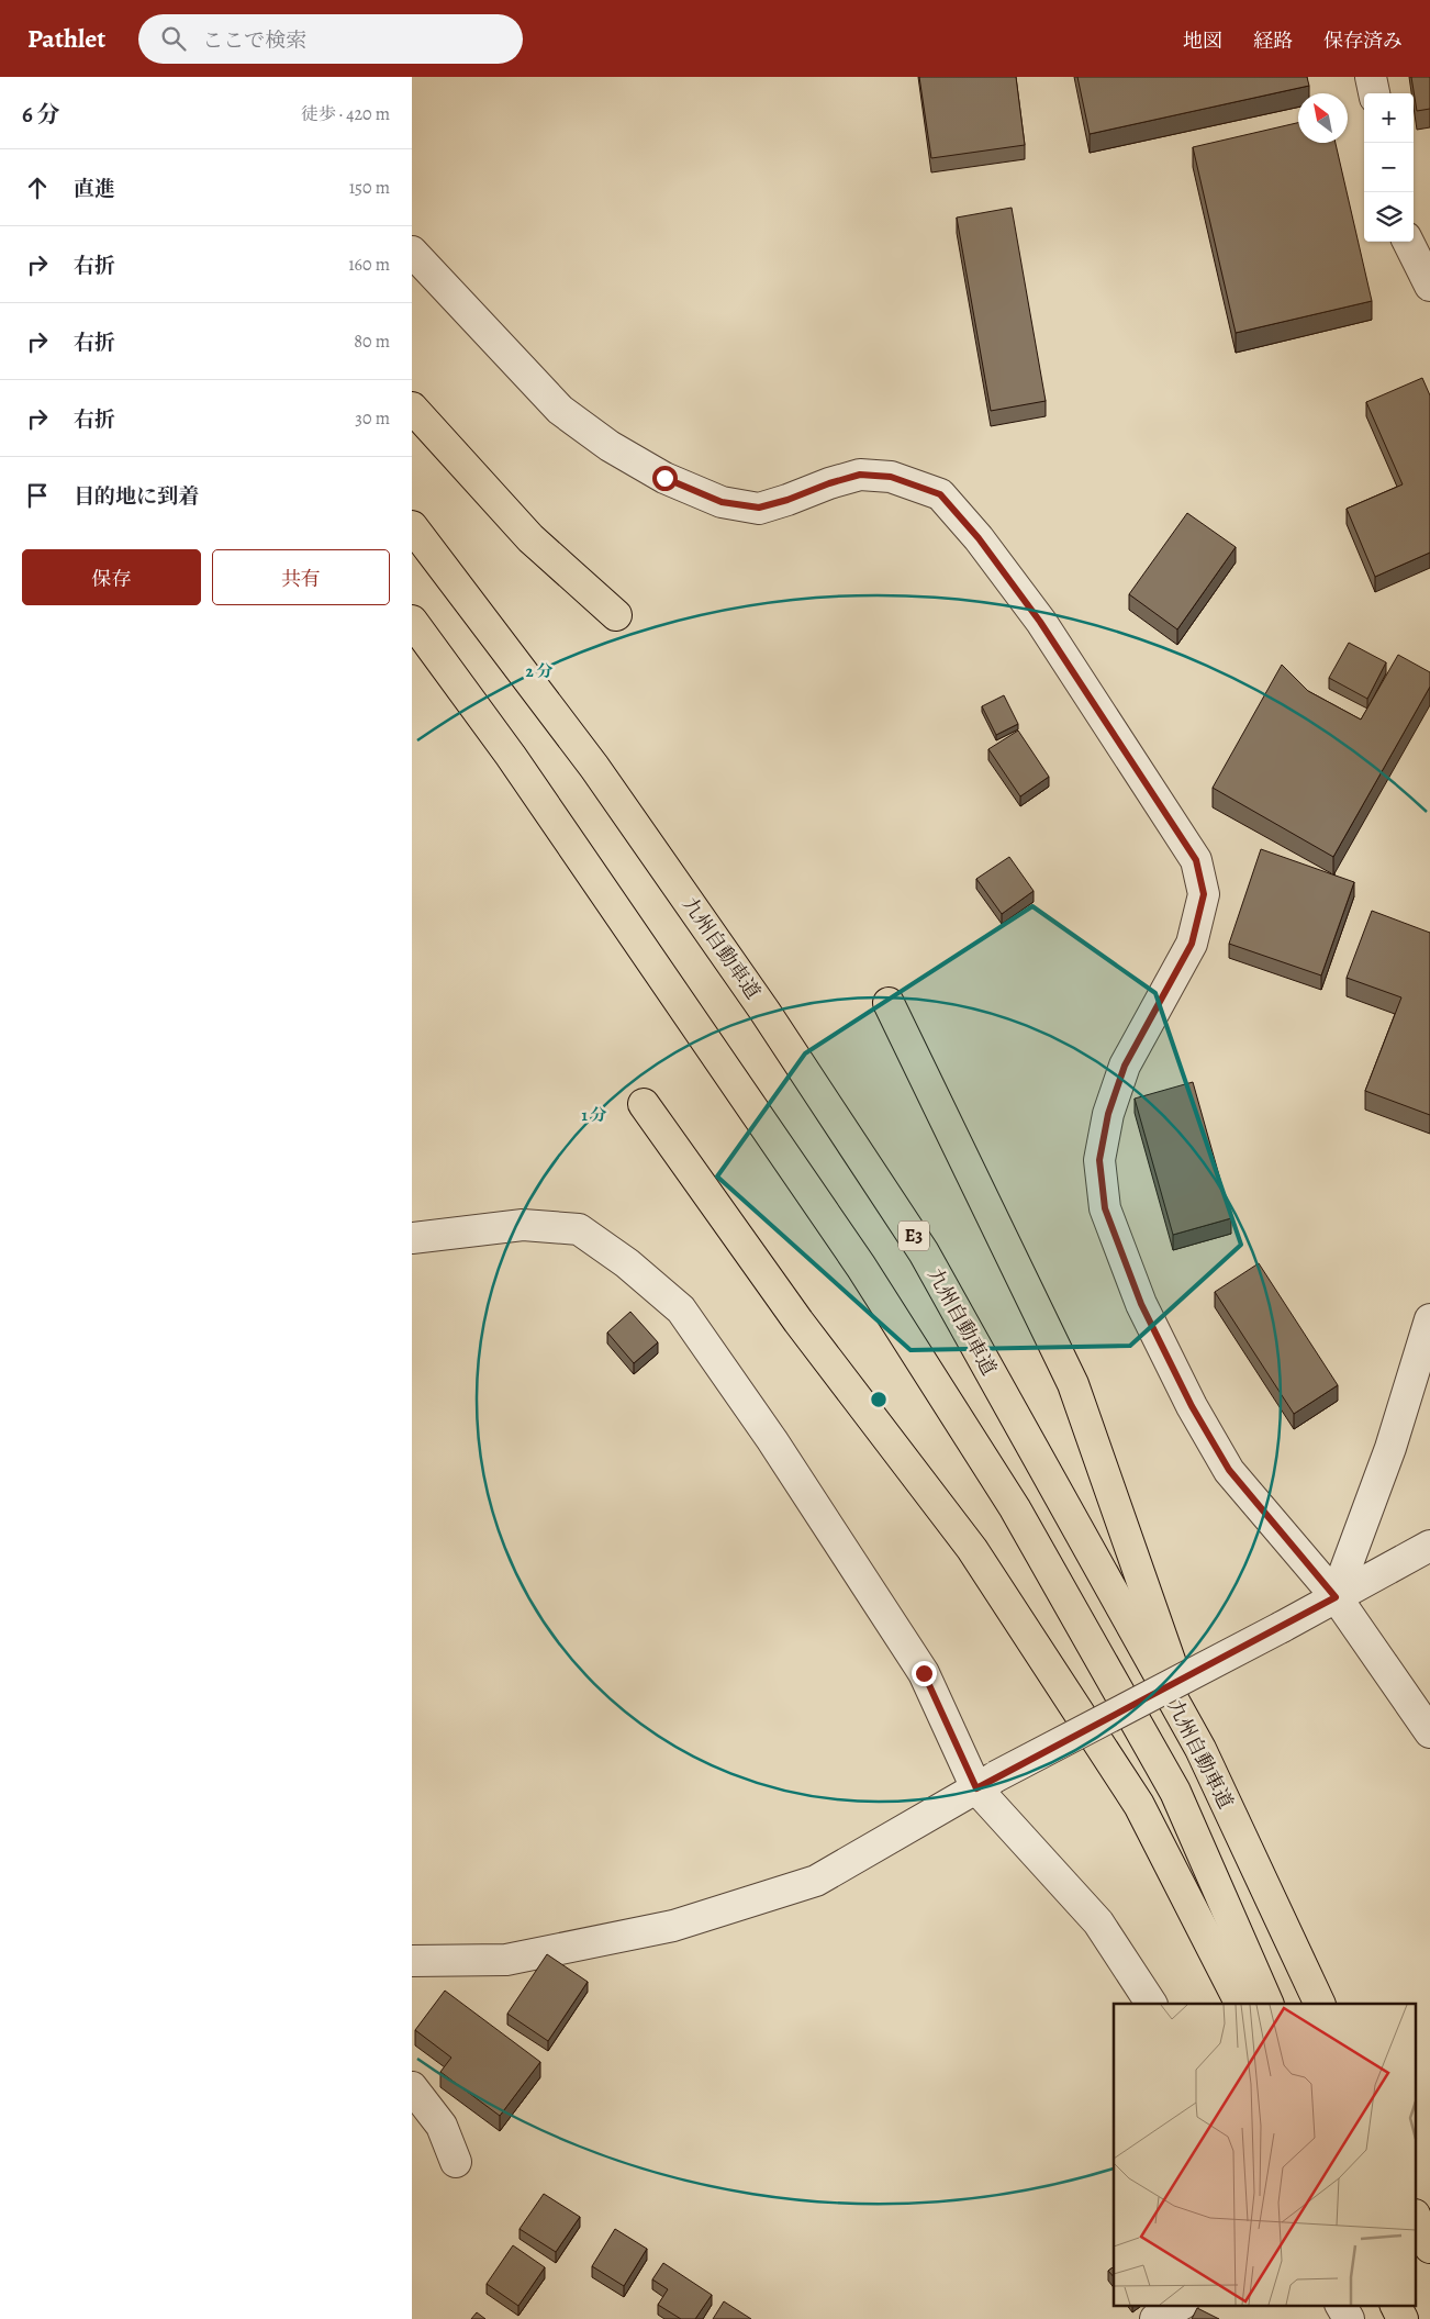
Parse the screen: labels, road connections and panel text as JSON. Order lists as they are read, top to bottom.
{
  "streets": {
    "highway": ["九州自動車道", "E3"]
  },
  "north": "top left",
  "page": {
    "header": "Pathlet",
    "search": "ここで検索",
    "nav": ["地図", "経路", "保存済み"],
    "heading": ["6 分", "徒歩 · 420 m"],
    "map_buttons": ["+", "−"],
    "list": [
      ["直進", "150 m"],
      ["右折", "160 m"],
      ["右折", "80 m"],
      ["右折", "30 m"],
      "目的地に到着"
    ],
    "buttons": ["保存", "共有"]
  },
  "rings": ["2 分", "1 分"]
}
